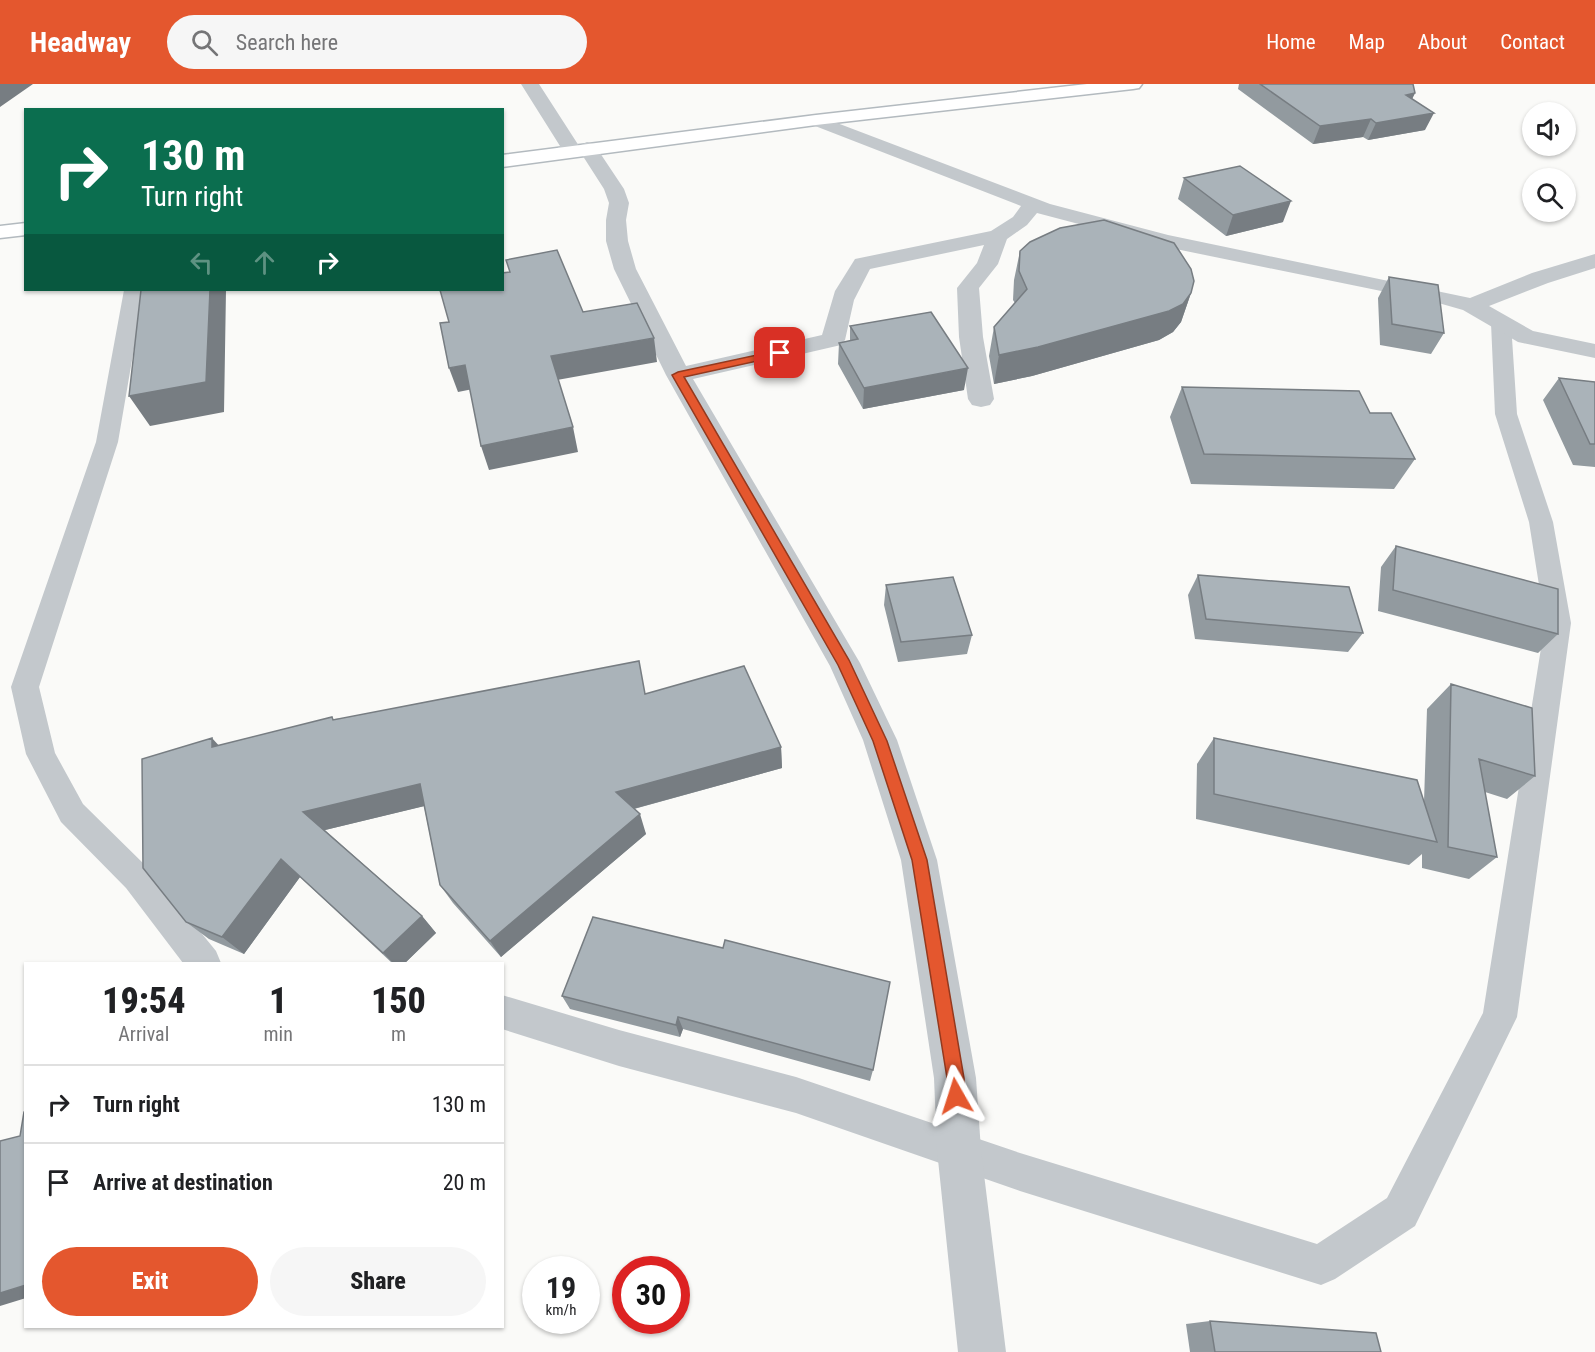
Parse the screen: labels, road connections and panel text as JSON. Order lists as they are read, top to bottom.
{
  "page": {
    "header": "Headway",
    "search": "Search here",
    "nav": [
      "Home",
      "Map",
      "About",
      "Contact"
    ],
    "turn": ["130 m", "Turn right"],
    "eta": [
      "19:54",
      "Arrival",
      "1",
      "min",
      "150",
      "m"
    ],
    "list": [
      {
        "name": "Turn right",
        "value": "130 m"
      },
      {
        "name": "Arrive at destination",
        "value": "20 m"
      }
    ],
    "buttons": ["Exit", "Share"],
    "speed": "19 km/h",
    "limit": "30"
  }
}
